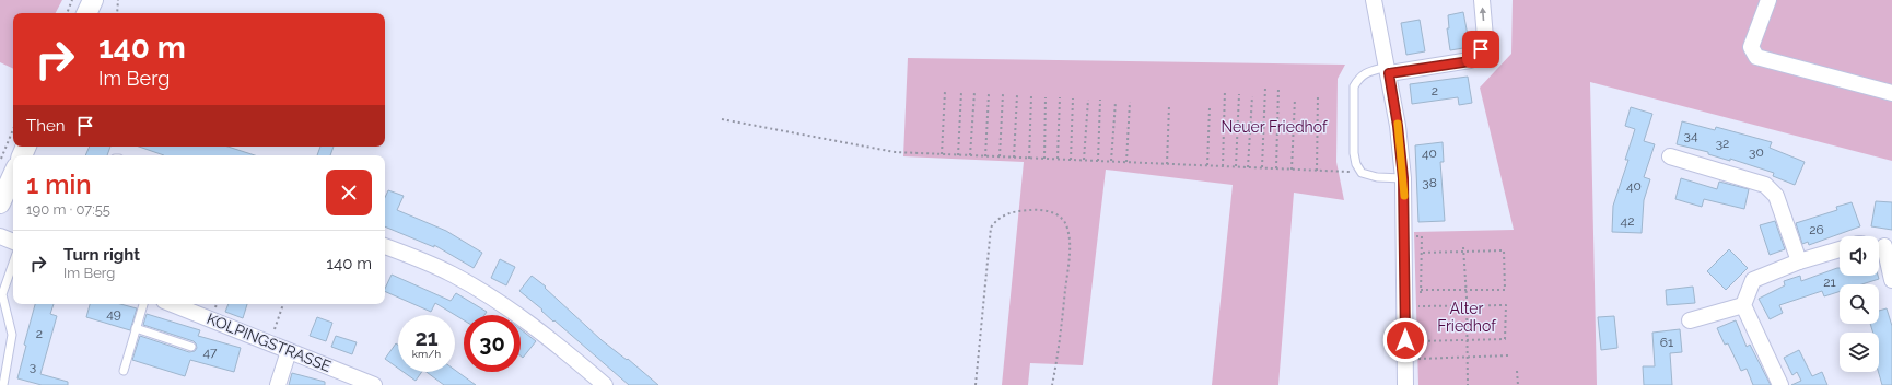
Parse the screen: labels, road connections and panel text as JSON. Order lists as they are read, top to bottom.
{
  "streets": {
    "street": ["KOLPINGSTRASSE"]
  },
  "parks": ["Neuer Friedhof", "Alter Friedhof"],
  "house_numbers": [
    "2",
    "34",
    "32",
    "30",
    "40",
    "38",
    "40",
    "42",
    "26",
    "21",
    "49",
    "2",
    "61",
    "47",
    "3"
  ],
  "page": {
    "turn": ["140 m", "Im Berg"],
    "then": "Then",
    "heading": ["1 min", "190 m · 07:55"],
    "list": [
      {
        "name": "Turn right",
        "note": "Im Berg",
        "value": "140 m"
      }
    ],
    "speed": "21 km/h",
    "limit": "30"
  }
}
